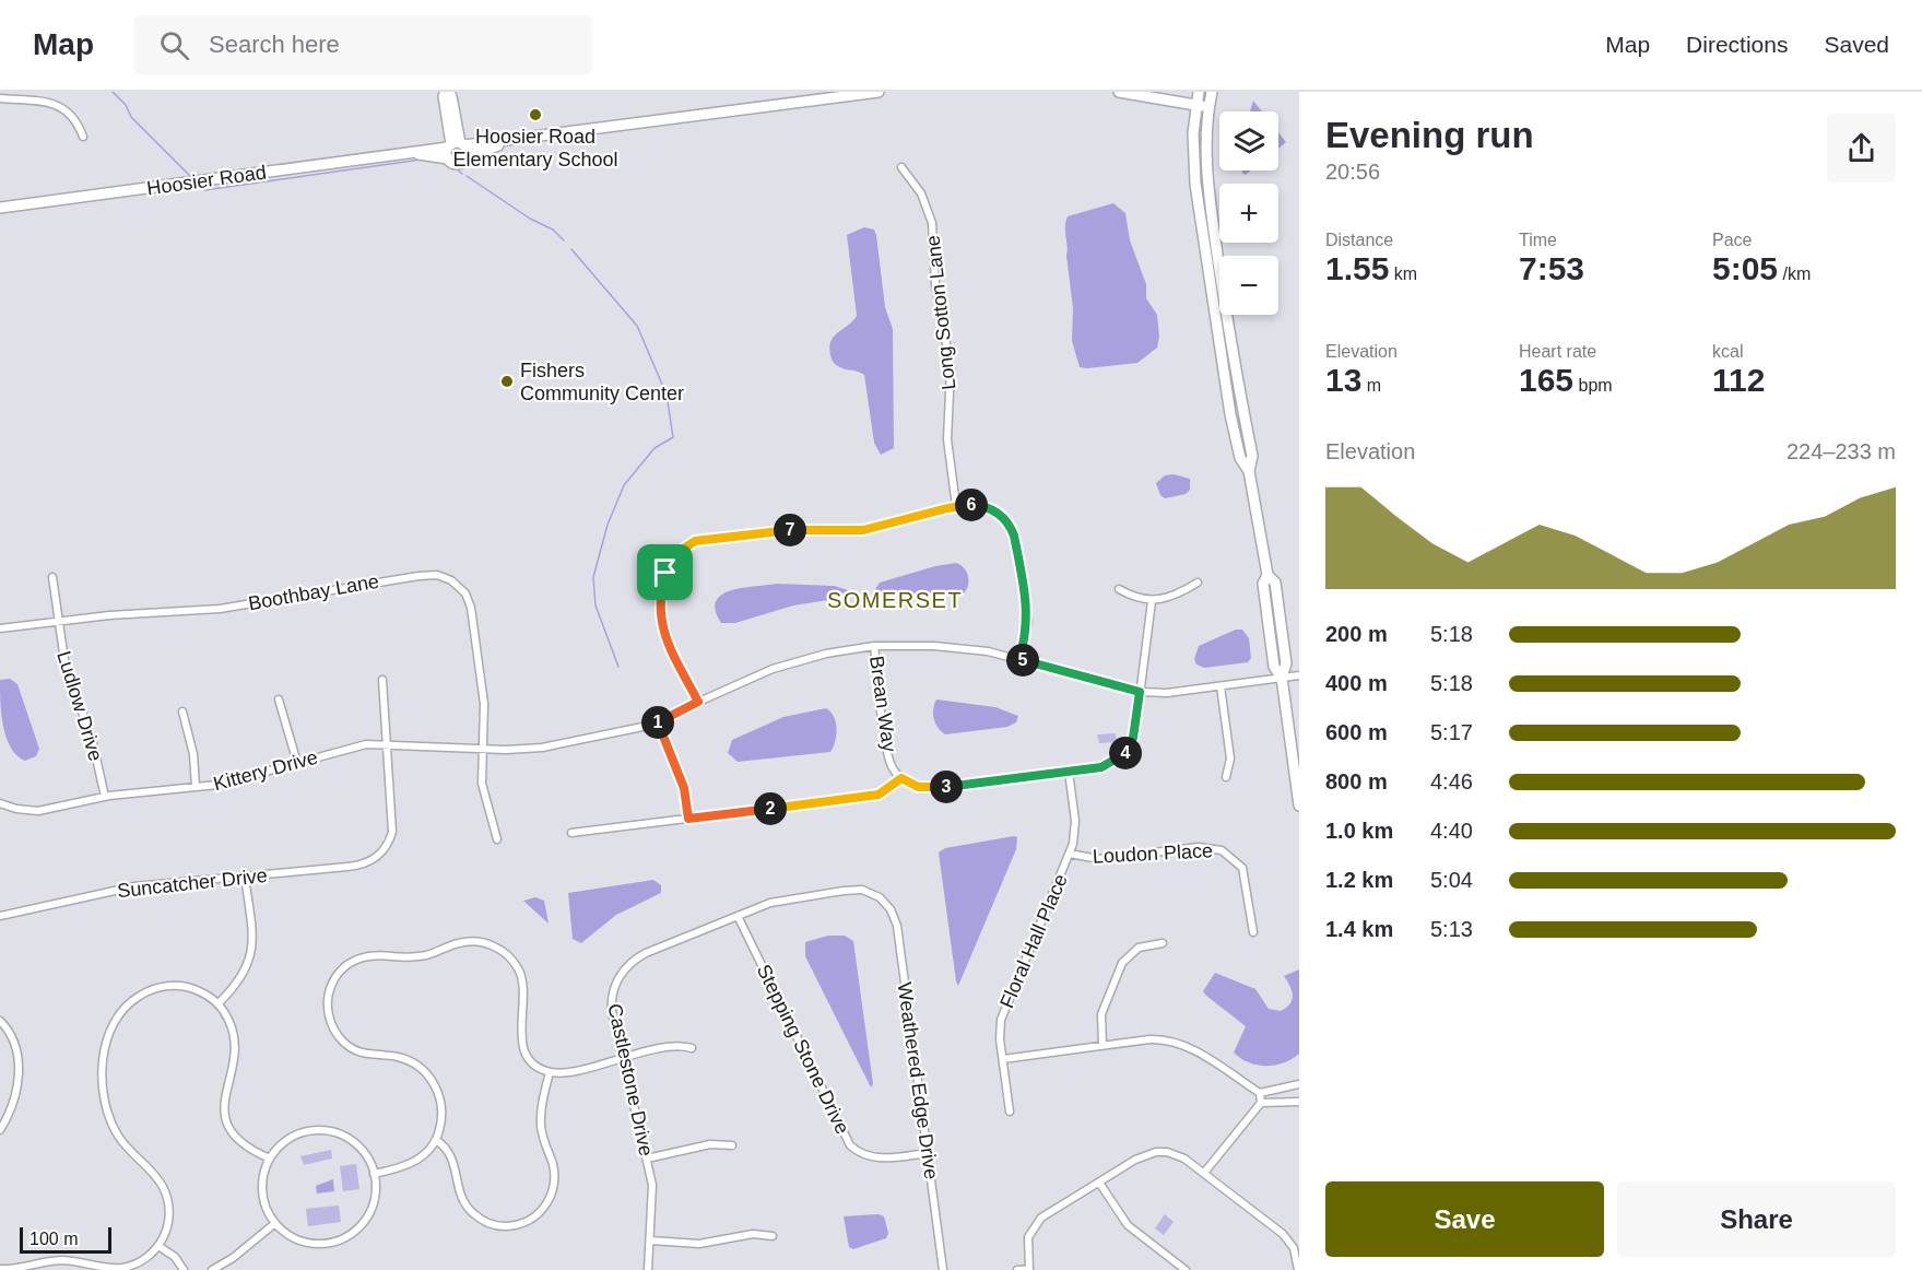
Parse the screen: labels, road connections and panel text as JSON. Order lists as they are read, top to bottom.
{
  "streets": {
    "street": [
      "Hoosier Road",
      "Long Sotton Lane",
      "Boothbay Lane",
      "Brean Way",
      "Ludlow Drive",
      "Kittery Drive",
      "Loudon Place",
      "Suncatcher Drive",
      "Floral Hall Place",
      "Stepping Stone Drive",
      "Castlestone Drive",
      "Weathered Edge Drive"
    ]
  },
  "crossings": [
    ["Boothbay Lane", "Ludlow Drive"],
    ["Boothbay Lane", "Kittery Drive"],
    ["Brean Way", "Kittery Drive"],
    ["Brean Way", "Floral Hall Place"],
    ["Ludlow Drive", "Kittery Drive"],
    ["Kittery Drive", "Suncatcher Drive"],
    ["Loudon Place", "Floral Hall Place"],
    ["Stepping Stone Drive", "Castlestone Drive"],
    ["Stepping Stone Drive", "Weathered Edge Drive"],
    ["Castlestone Drive", "Weathered Edge Drive"]
  ],
  "districts": ["SOMERSET"],
  "places": ["Hoosier Road Elementary School", "Fishers Community Center"],
  "scale_bar": "100 m",
  "page": {
    "header": "Map",
    "search": "Search here",
    "nav": ["Map", "Directions", "Saved"],
    "heading": ["Evening run", "20:56"],
    "map_buttons": ["+", "−"],
    "stats": [
      ["Distance", "1.55 km"],
      ["Time", "7:53"],
      ["Pace", "5:05 /km"],
      ["Elevation", "13 m"],
      ["Heart rate", "165 bpm"],
      ["kcal", "112"]
    ],
    "chart": ["Elevation", "224–233 m"],
    "pins": [
      "6",
      "7",
      "5",
      "1",
      "4",
      "3",
      "2"
    ],
    "list": [
      {
        "name": "200 m",
        "note": "5:18"
      },
      {
        "name": "400 m",
        "note": "5:18"
      },
      {
        "name": "600 m",
        "note": "5:17"
      },
      {
        "name": "800 m",
        "note": "4:46"
      },
      {
        "name": "1.0 km",
        "note": "4:40"
      },
      {
        "name": "1.2 km",
        "note": "5:04"
      },
      {
        "name": "1.4 km",
        "note": "5:13"
      }
    ],
    "buttons": ["Save", "Share"],
    "scale": "100 m"
  }
}
